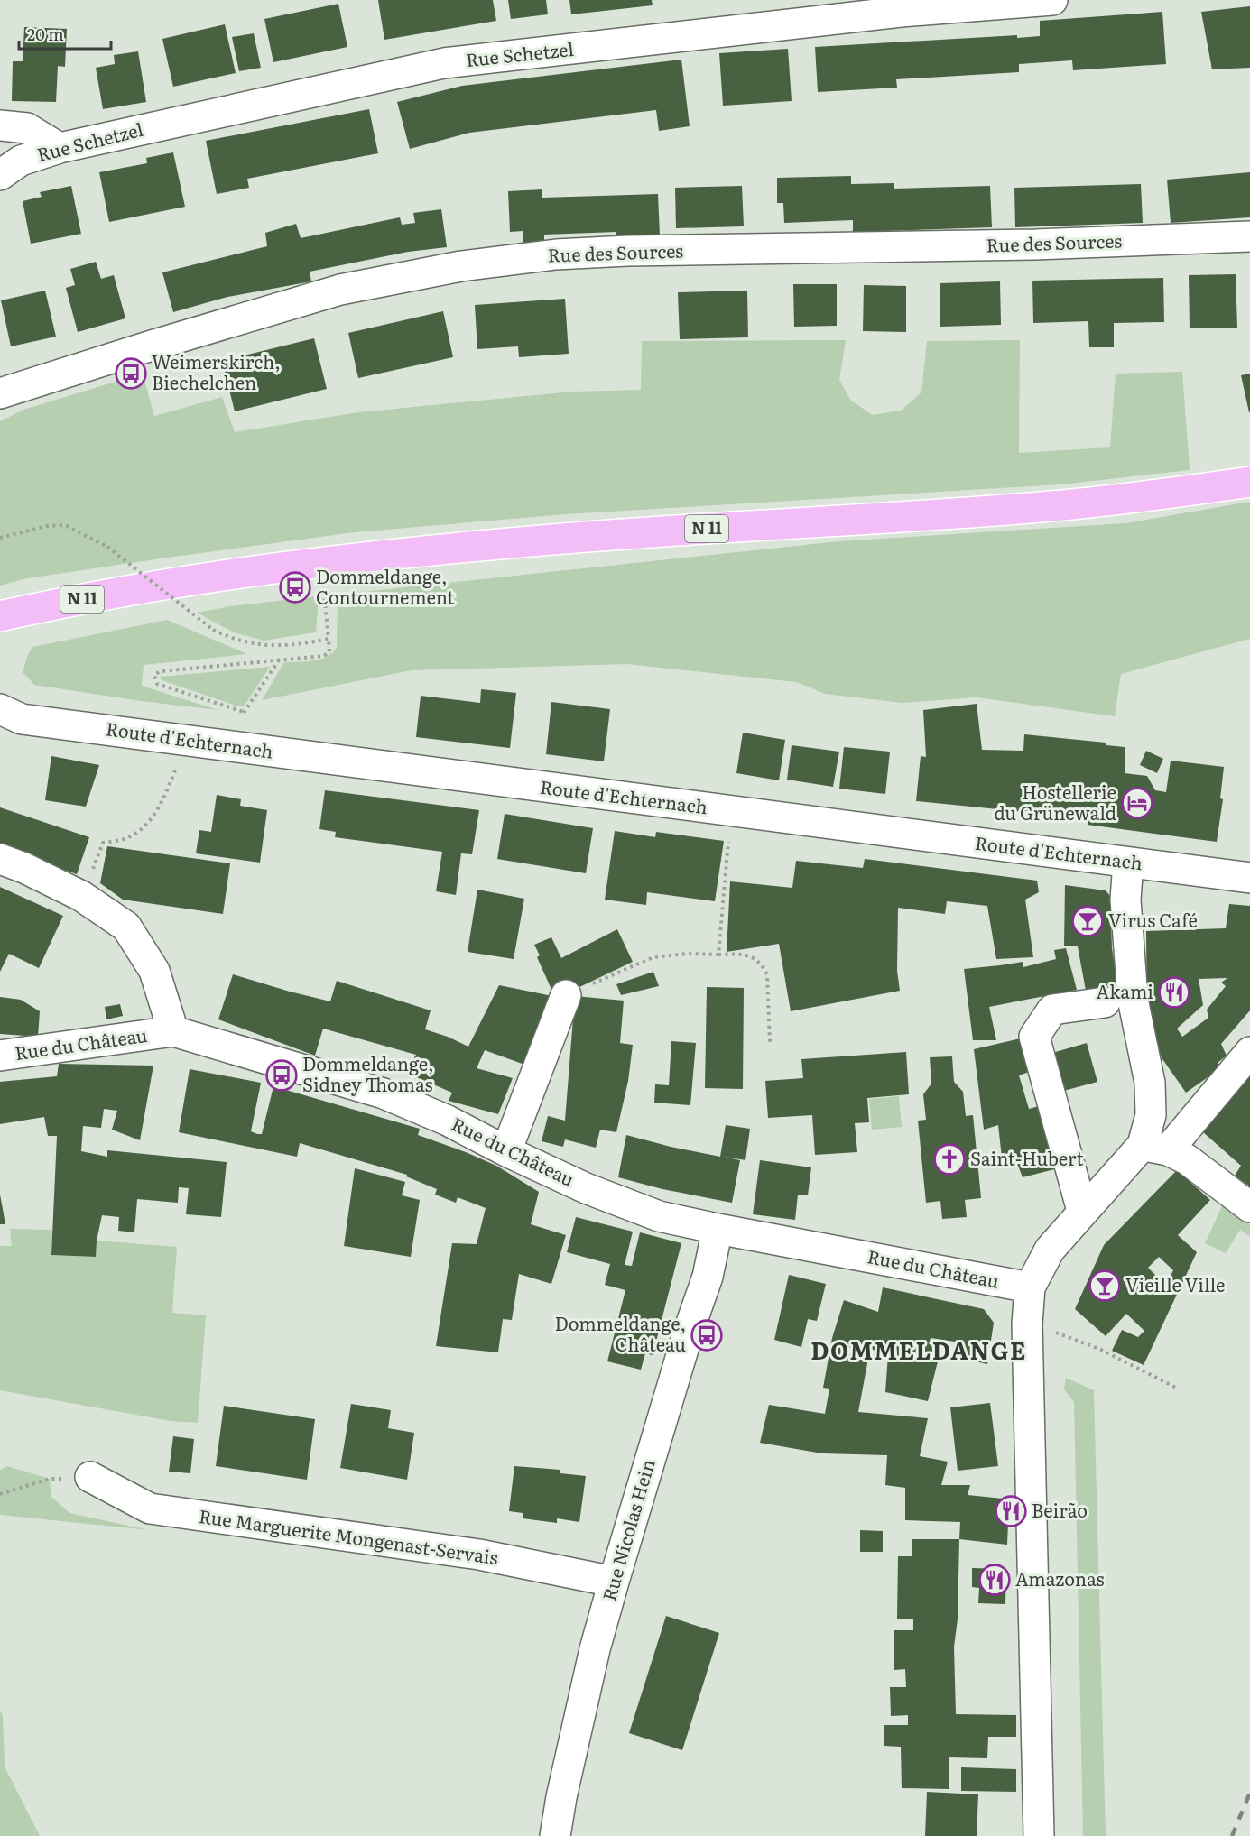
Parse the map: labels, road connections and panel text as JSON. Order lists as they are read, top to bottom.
{
  "streets": {
    "main road": ["N 11"],
    "street": [
      "Rue Schetzel",
      "Rue des Sources",
      "Route d'Echternach",
      "Rue du Château",
      "Rue Nicolas Hein",
      "Rue Marguerite Mongenast-Servais"
    ]
  },
  "crossings": [
    ["Rue du Château", "Rue Nicolas Hein"],
    ["Rue Nicolas Hein", "Rue Marguerite Mongenast-Servais"]
  ],
  "districts": ["DOMMELDANGE"],
  "places": {
    "bus stop": [
      "Weimerskirch, Biechelchen",
      "Dommeldange, Contournement",
      "Dommeldange, Sidney Thomas",
      "Dommeldange, Château"
    ],
    "hotel": ["Hostellerie du Grünewald"],
    "bar": ["Virus Café", "Vieille Ville"],
    "restaurant": ["Akami", "Beirão", "Amazonas"],
    "church": ["Saint-Hubert"]
  },
  "scale_bar": "20 m"
}
